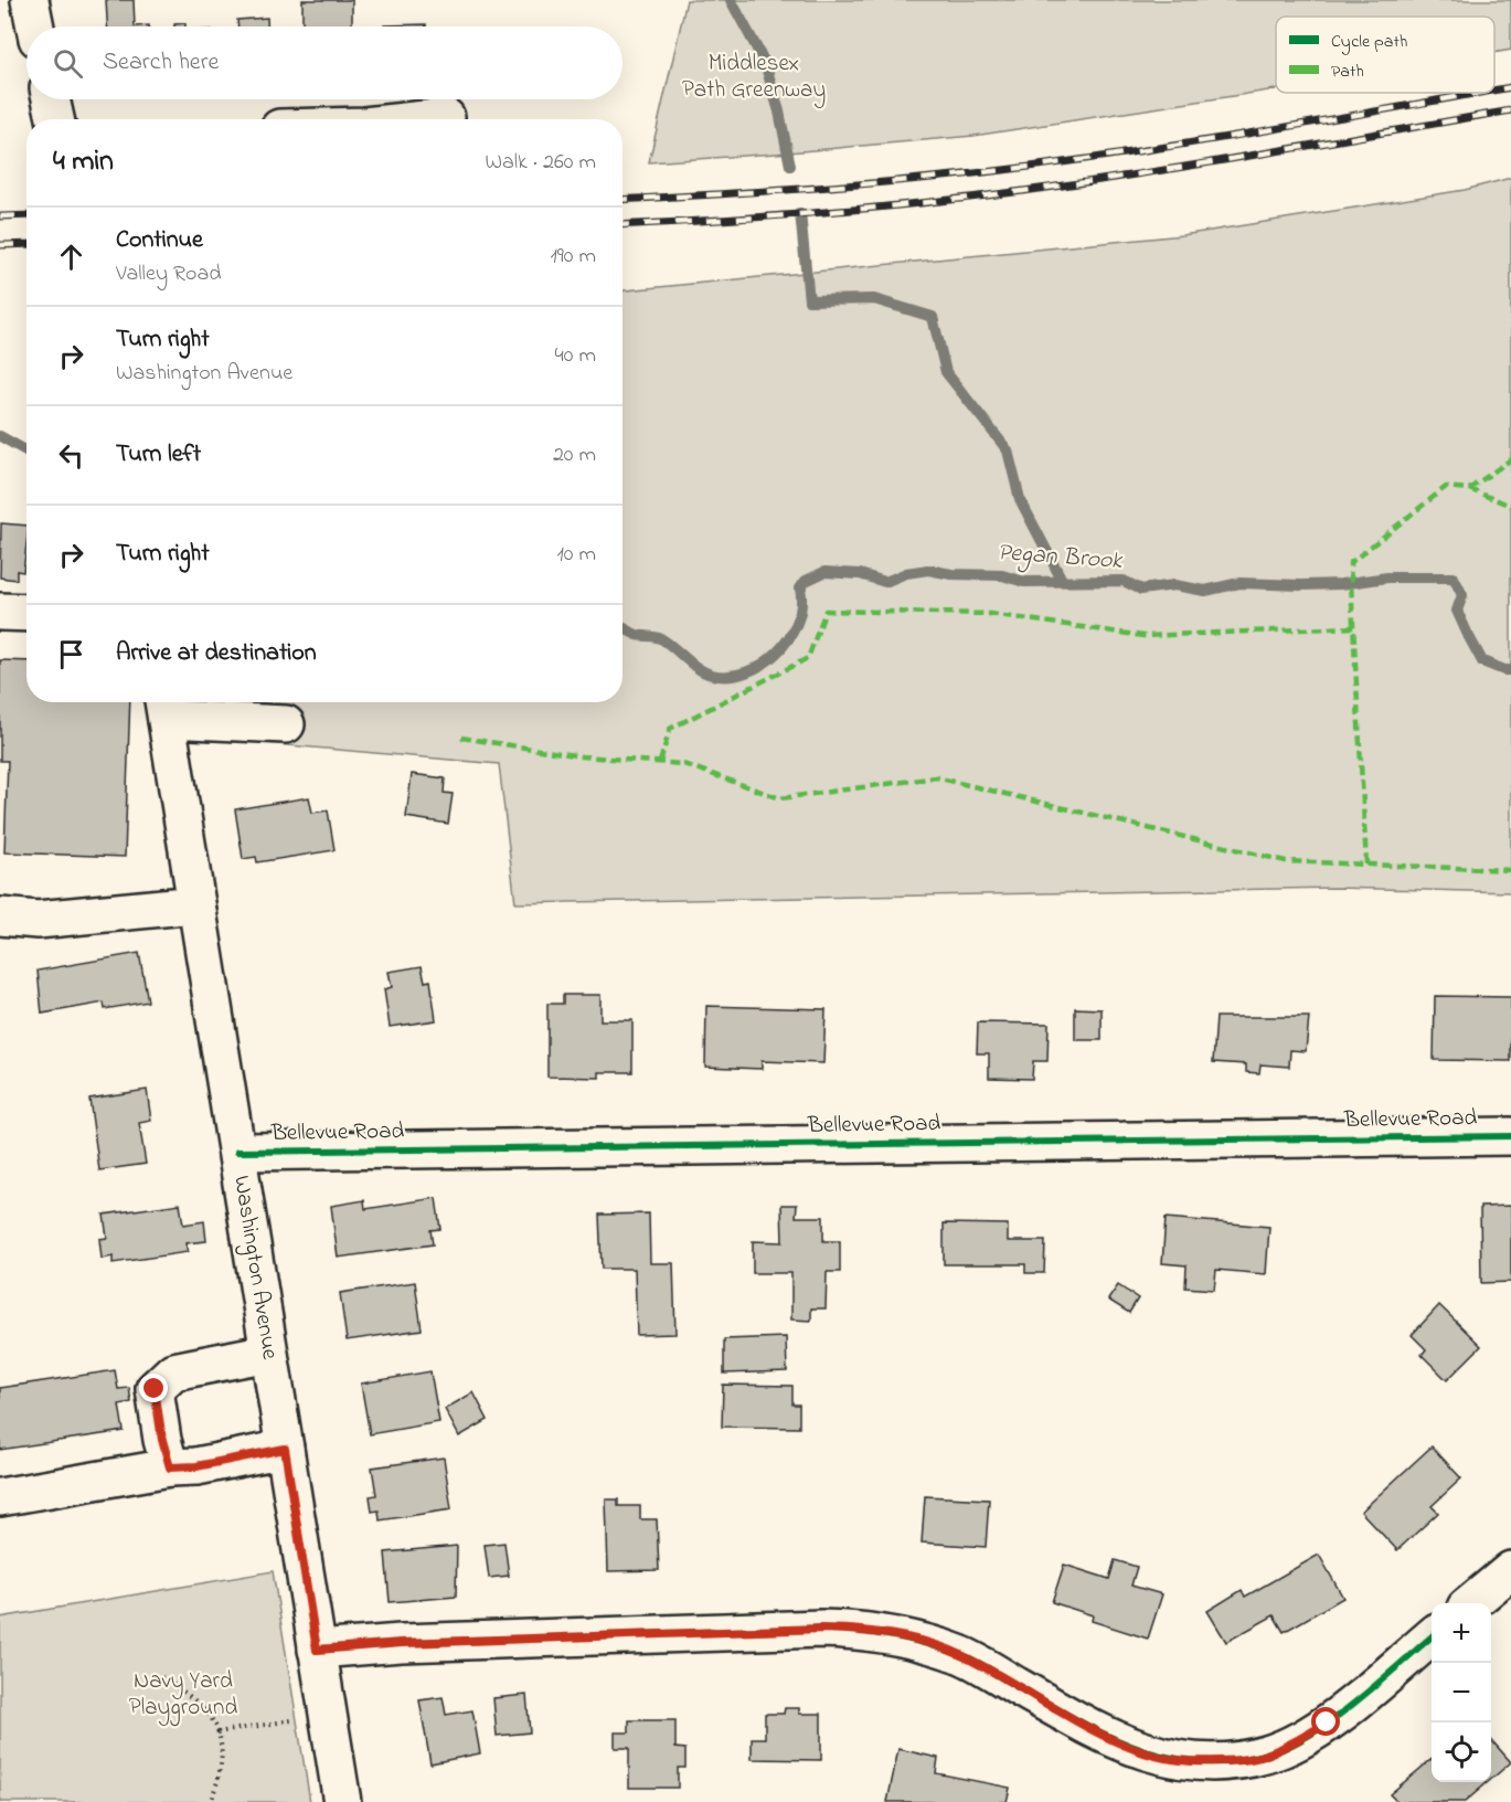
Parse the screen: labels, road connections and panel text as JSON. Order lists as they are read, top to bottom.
{
  "streets": {
    "street": ["Bellevue Road", "Washington Avenue"]
  },
  "crossings": [
    ["Bellevue Road", "Washington Avenue"]
  ],
  "water": ["Pegan Brook"],
  "parks": ["Middlesex Path Greenway", "Navy Yard Playground"],
  "legend": ["Cycle path", "Path"],
  "page": {
    "search": "Search here",
    "heading": ["4 min", "Walk · 260 m"],
    "list": [
      ["Continue", "Valley Road", "190 m"],
      ["Turn right", "Washington Avenue", "40 m"],
      ["Turn left", "20 m"],
      ["Turn right", "10 m"],
      "Arrive at destination"
    ],
    "map_buttons": ["+", "−"]
  }
}
